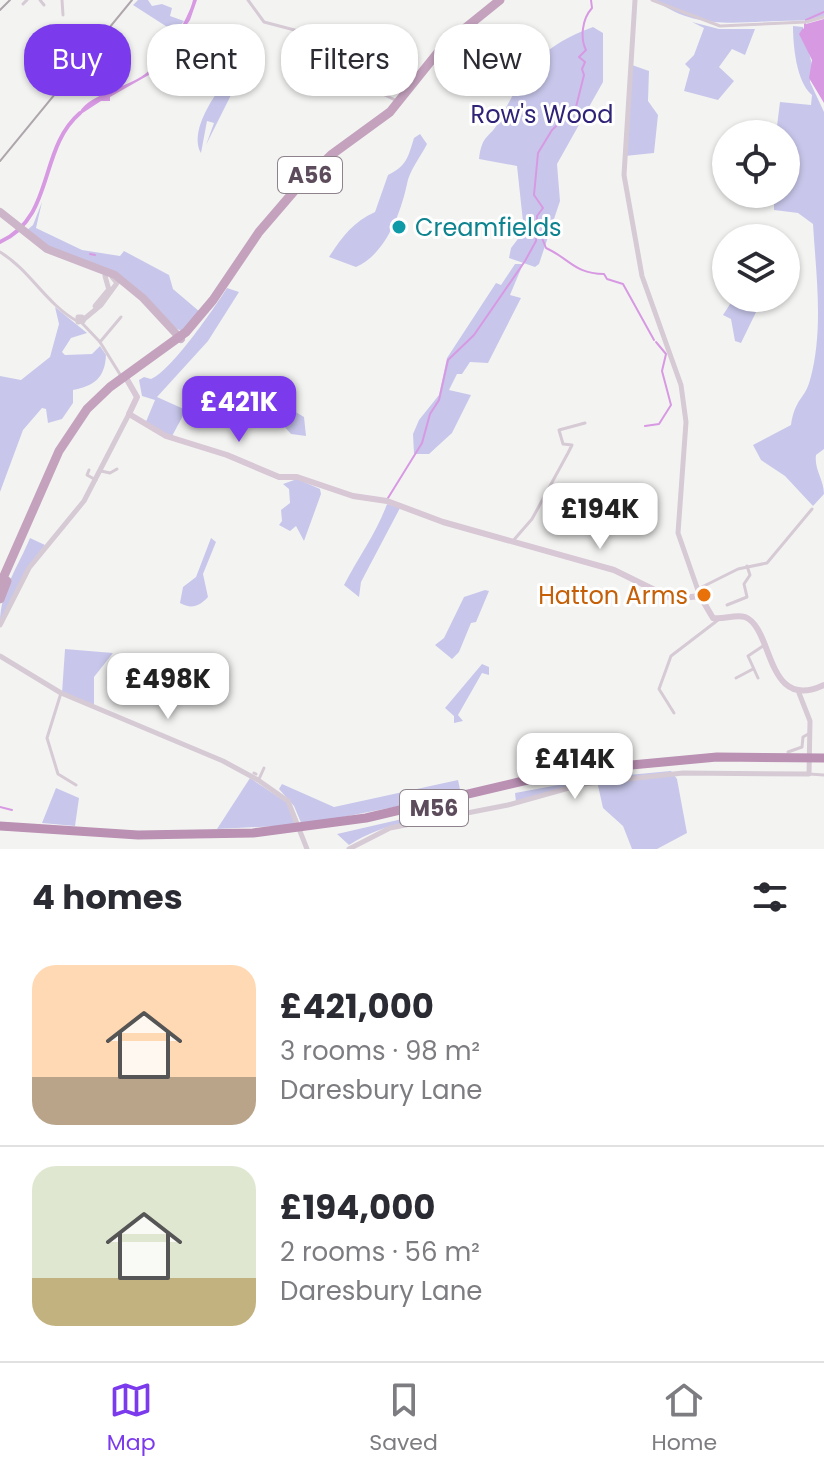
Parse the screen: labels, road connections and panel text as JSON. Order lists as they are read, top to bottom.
{
  "streets": {
    "highway": ["A56", "M56"]
  },
  "parks": ["Row's Wood"],
  "places": ["Creamfields", "Hatton Arms"],
  "page": {
    "chip": [
      "Buy",
      "Rent",
      "Filters",
      "New"
    ],
    "price": [
      "£421K",
      "£194K",
      "£498K",
      "£414K"
    ],
    "heading": "4 homes",
    "list": [
      {
        "name": "£421,000",
        "note": "3 rooms · 98 m² · Daresbury Lane"
      },
      {
        "name": "£194,000",
        "note": "2 rooms · 56 m² · Daresbury Lane"
      }
    ],
    "tabs": ["Map", "Saved", "Home"]
  }
}
